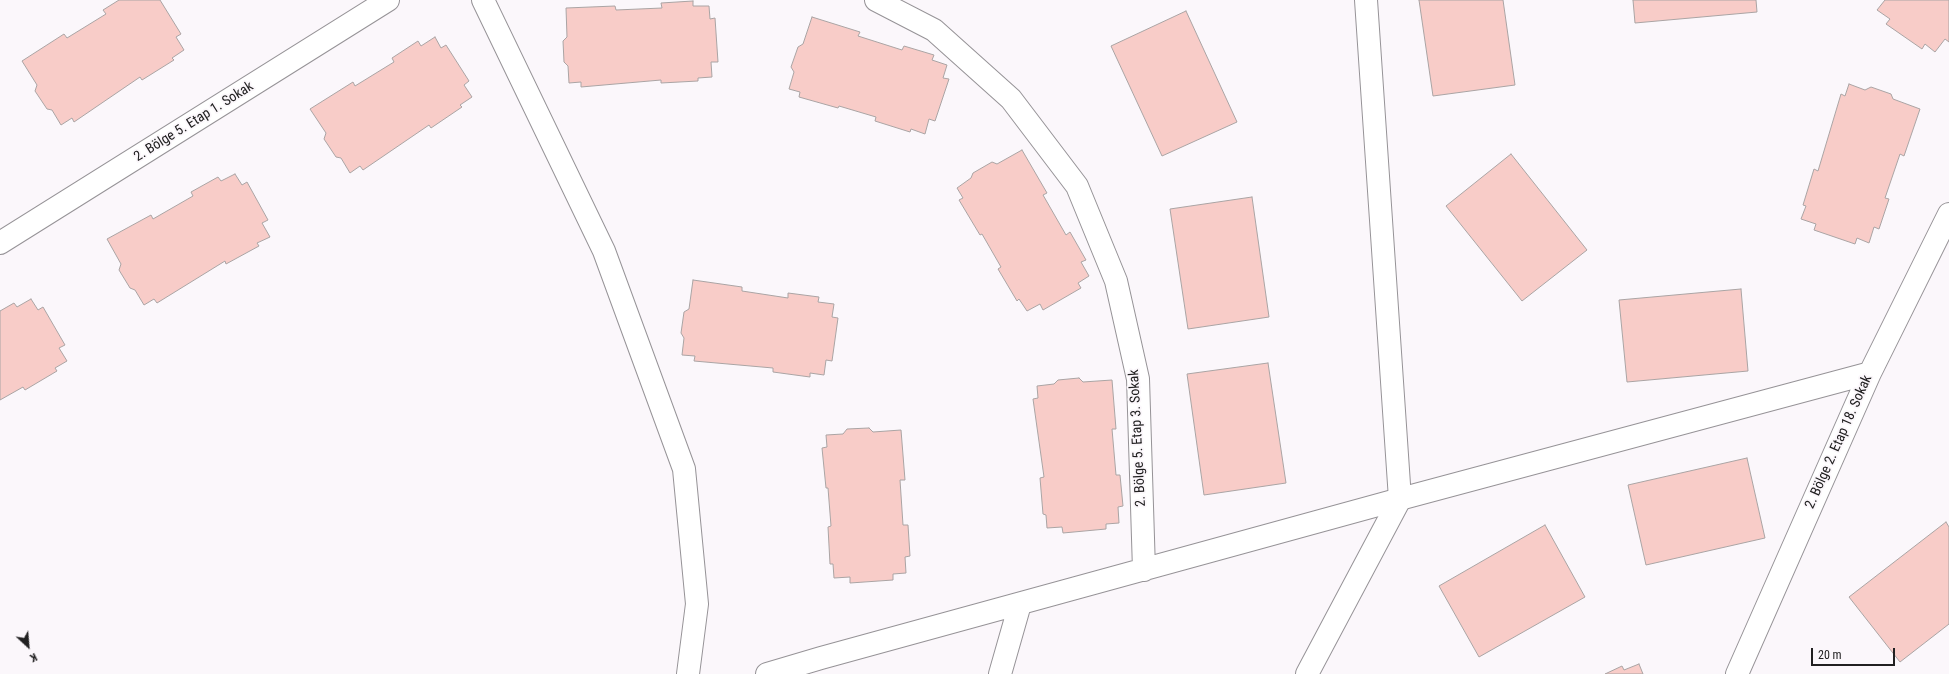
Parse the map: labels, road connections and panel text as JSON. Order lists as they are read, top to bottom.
{
  "streets": {
    "street": ["2. Bölge 5. Etap 1. Sokak", "2. Bölge 5. Etap 3. Sokak", "2. Bölge 2. Etap 18. Sokak"]
  },
  "scale_bar": "20 m",
  "north": "bottom right"
}
